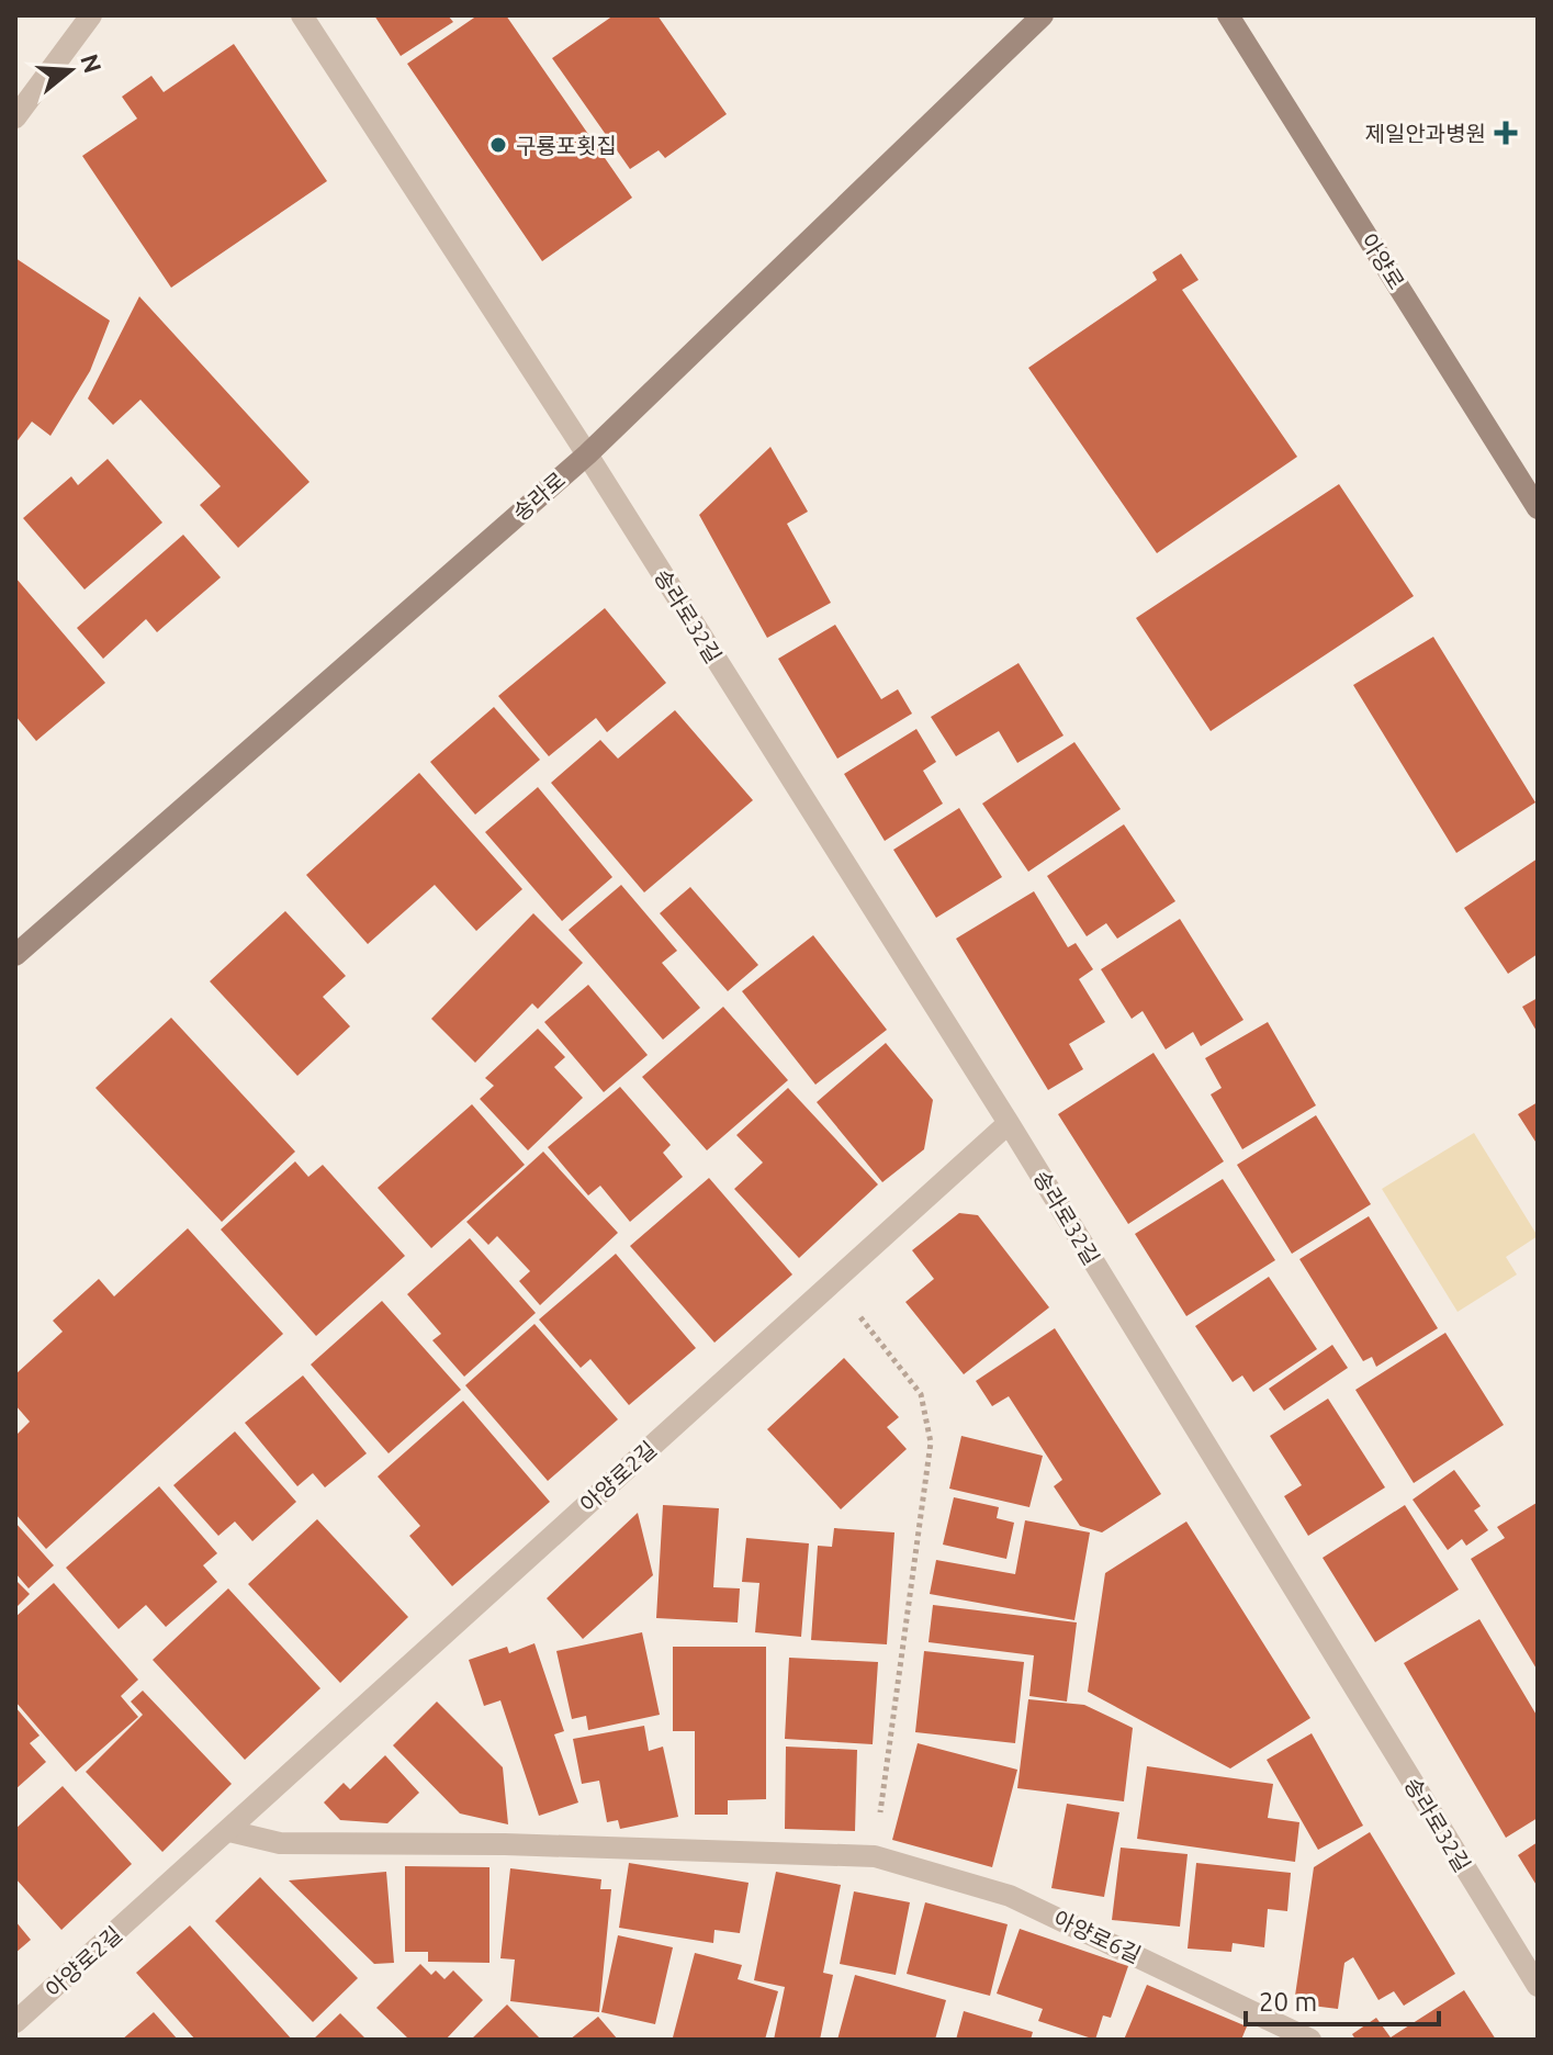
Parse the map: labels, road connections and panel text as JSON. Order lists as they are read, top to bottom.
{
  "streets": {
    "main road": ["아양로", "송라로"],
    "street": ["송라로32길", "아양로2길", "아양로6길"]
  },
  "crossings": [
    ["송라로", "송라로32길"],
    ["송라로32길", "아양로2길"]
  ],
  "places": {
    "health": ["제일안과병원"],
    "other": ["구룡포횟집"]
  },
  "scale_bar": "20 m",
  "north": "right"
}
